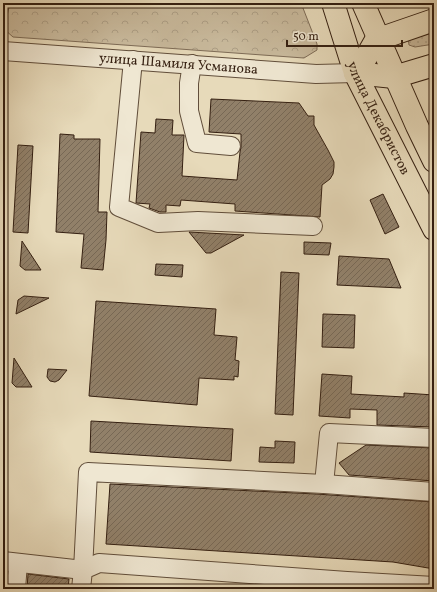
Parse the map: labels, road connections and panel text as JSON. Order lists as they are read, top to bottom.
{
  "streets": {
    "main road": ["улица Декабристов"],
    "street": ["улица Шамиля Усманова"]
  },
  "crossings": [
    ["улица Шамиля Усманова", "улица Декабристов"]
  ],
  "scale_bar": "50 m"
}
